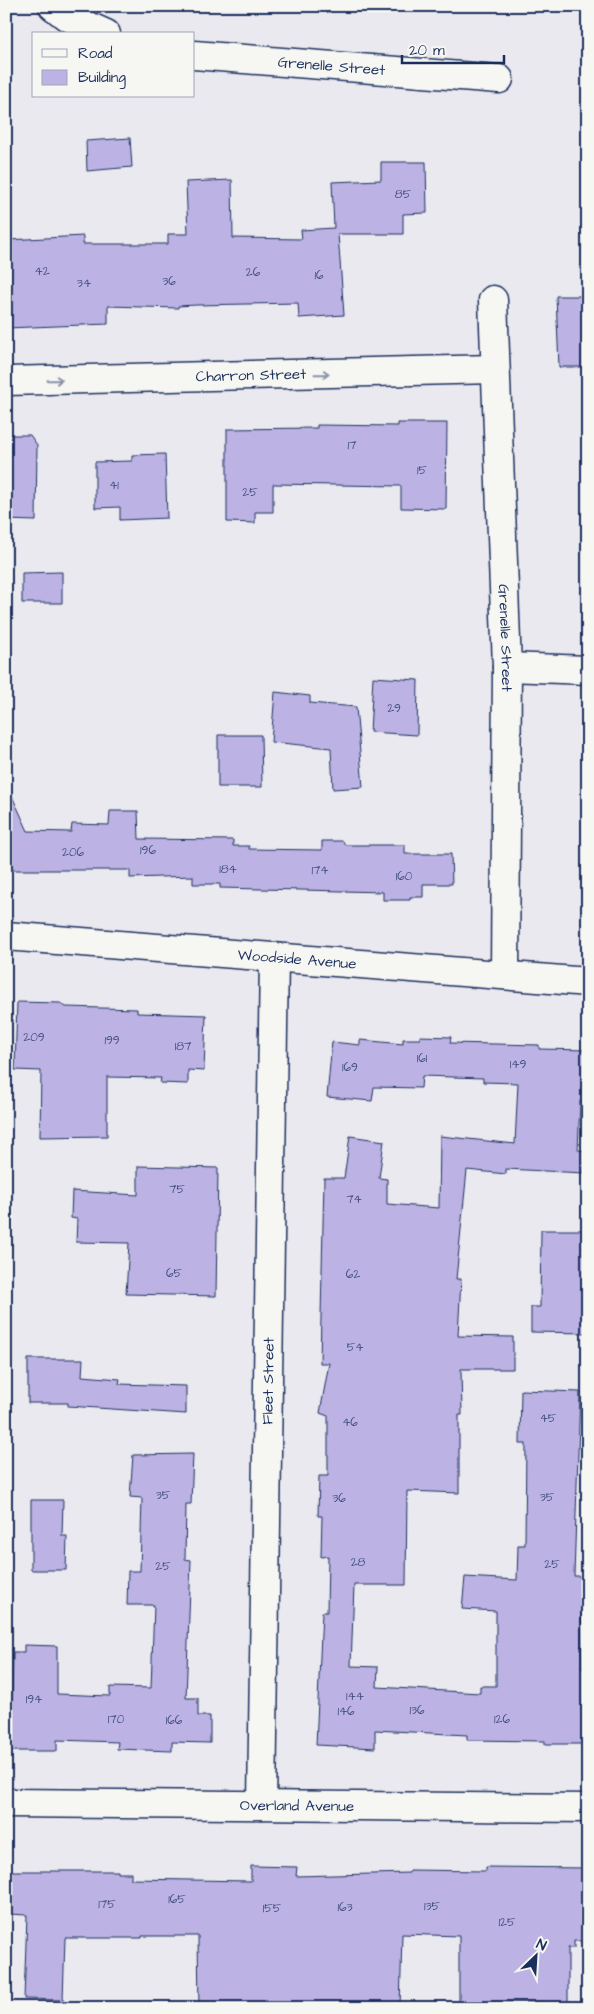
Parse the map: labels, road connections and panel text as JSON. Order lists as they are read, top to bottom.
{
  "streets": {
    "street": [
      "Grenelle Street",
      "Charron Street",
      "Woodside Avenue",
      "Fleet Street",
      "Overland Avenue"
    ]
  },
  "crossings": [
    ["Grenelle Street", "Charron Street"],
    ["Grenelle Street", "Woodside Avenue"],
    ["Woodside Avenue", "Fleet Street"],
    ["Fleet Street", "Overland Avenue"]
  ],
  "one_way": ["Charron Street"],
  "house_numbers": [
    "85",
    "42",
    "26",
    "16",
    "36",
    "34",
    "17",
    "15",
    "41",
    "25",
    "29",
    "196",
    "206",
    "184",
    "174",
    "160",
    "209",
    "199",
    "187",
    "161",
    "149",
    "169",
    "75",
    "74",
    "65",
    "62",
    "54",
    "45",
    "46",
    "35",
    "35",
    "36",
    "28",
    "25",
    "25",
    "144",
    "194",
    "136",
    "146",
    "170",
    "126",
    "166",
    "165",
    "175",
    "135",
    "163",
    "155",
    "125"
  ],
  "legend": ["Road", "Building"],
  "scale_bar": "20 m",
  "north": "top right"
}
